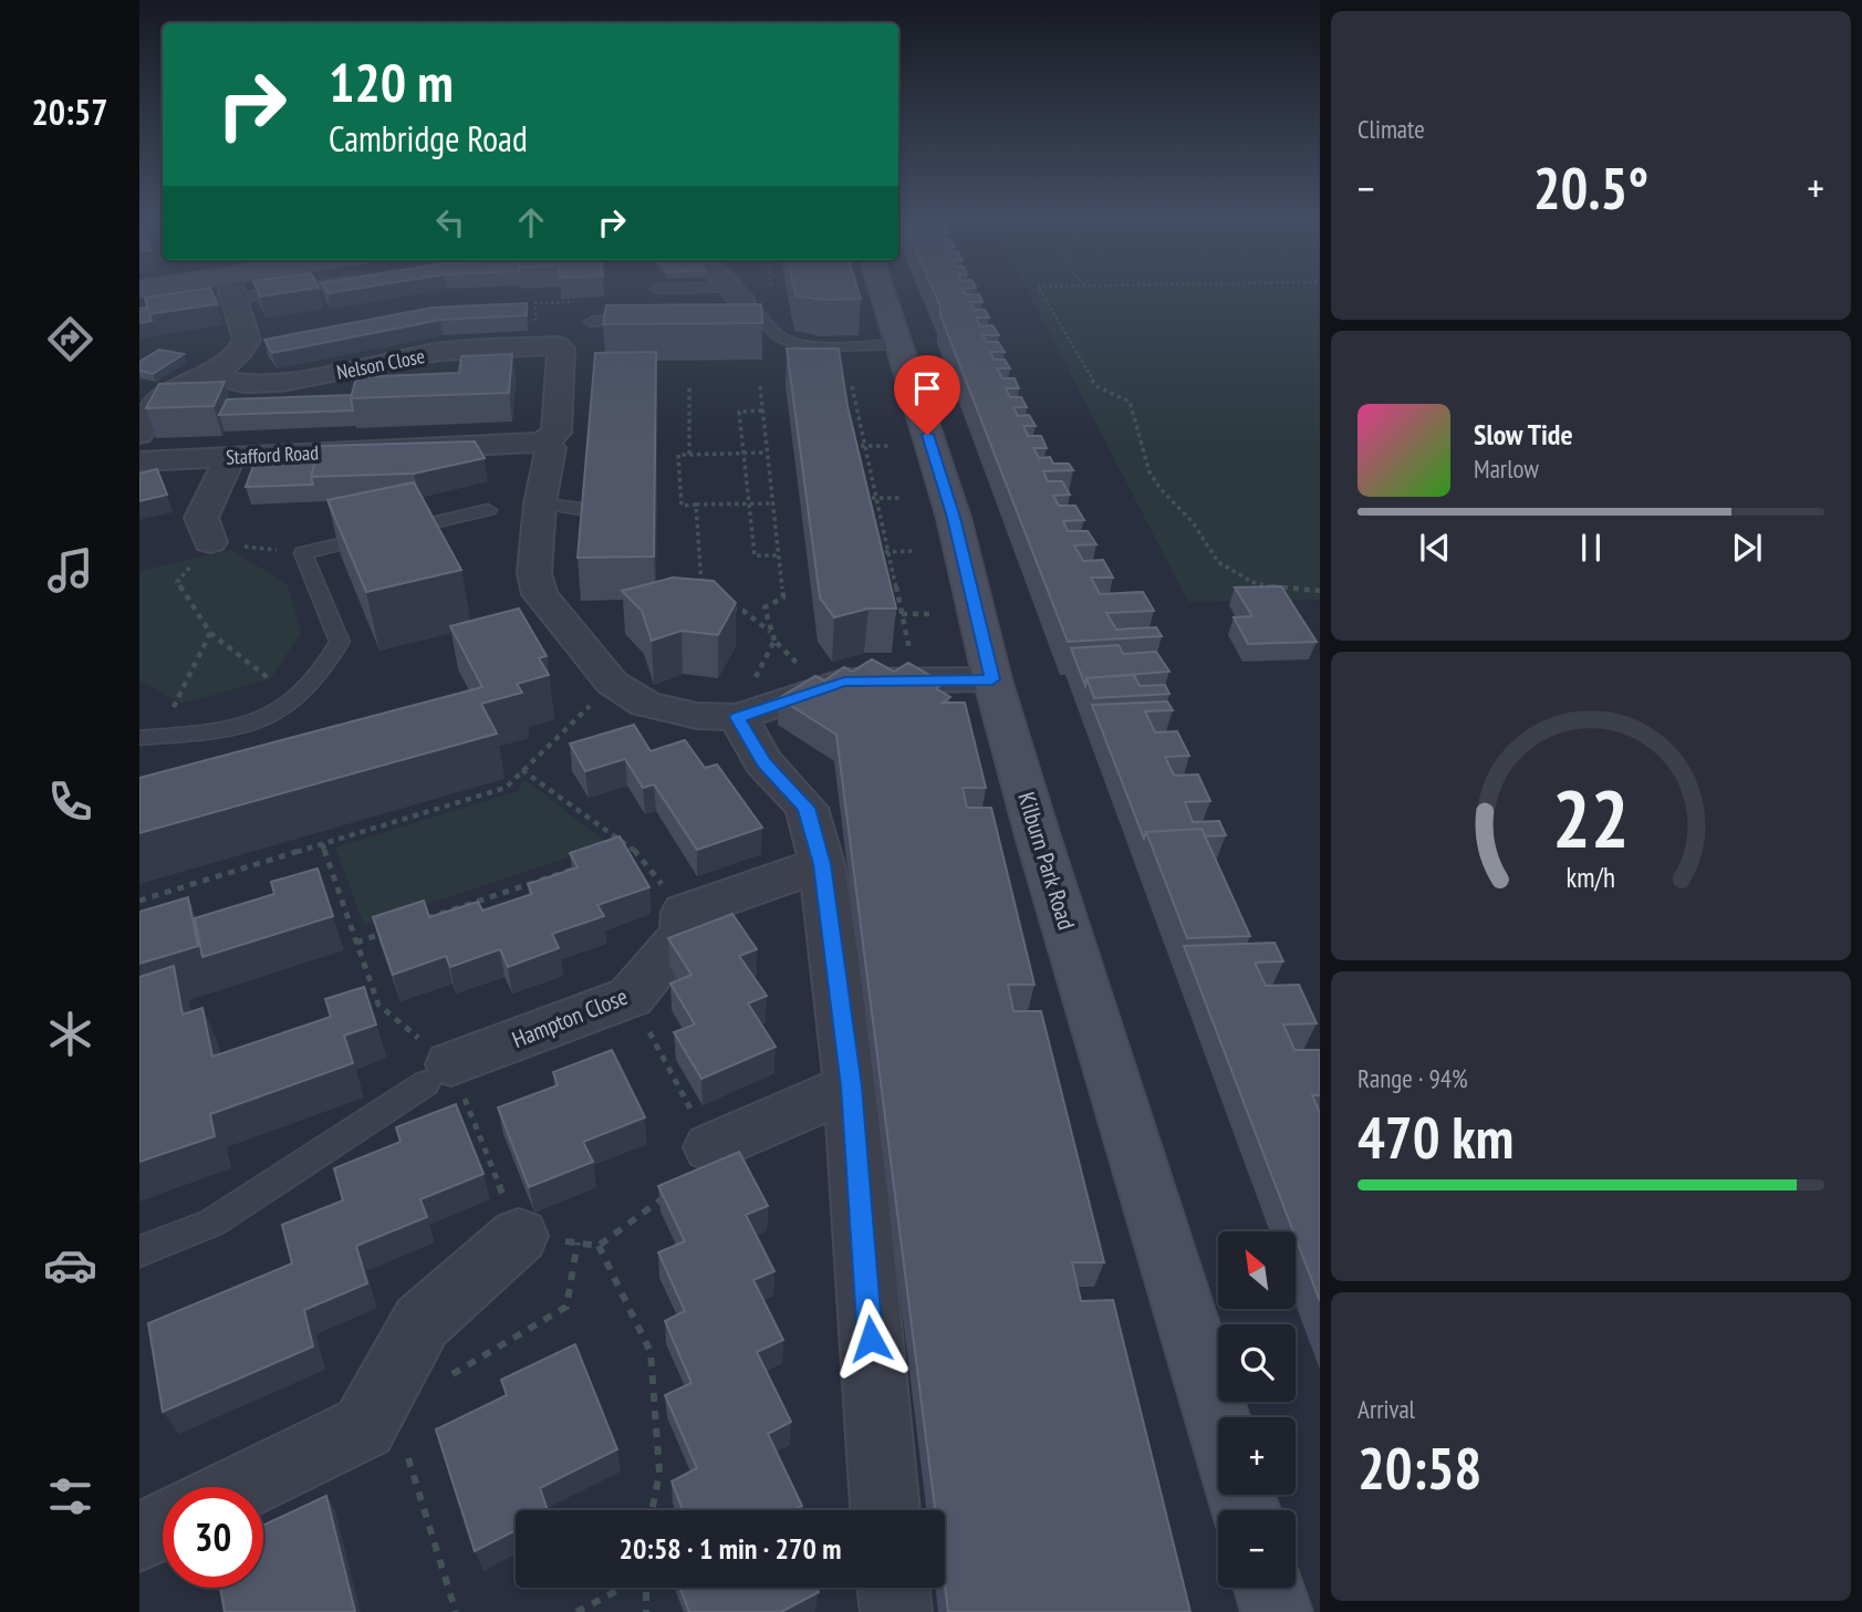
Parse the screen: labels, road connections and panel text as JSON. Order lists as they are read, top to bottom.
{
  "streets": {
    "main road": ["Kilburn Park Road"],
    "street": ["Nelson Close", "Stafford Road", "Hampton Close"]
  },
  "north": "top left",
  "page": {
    "tabs": "20:57",
    "tile": [
      "Climate",
      ["Range · 94%", "470 km"],
      ["Arrival", "20:58"]
    ],
    "turn": ["120 m", "Cambridge Road"],
    "heat": ["−", "20.5°", "+"],
    "song": ["Slow Tide", "Marlow"],
    "map_buttons": ["+", "−"],
    "limit": "30",
    "trip": "20:58 · 1 min · 270 m",
    "gauge": ["22", "km/h"]
  }
}
